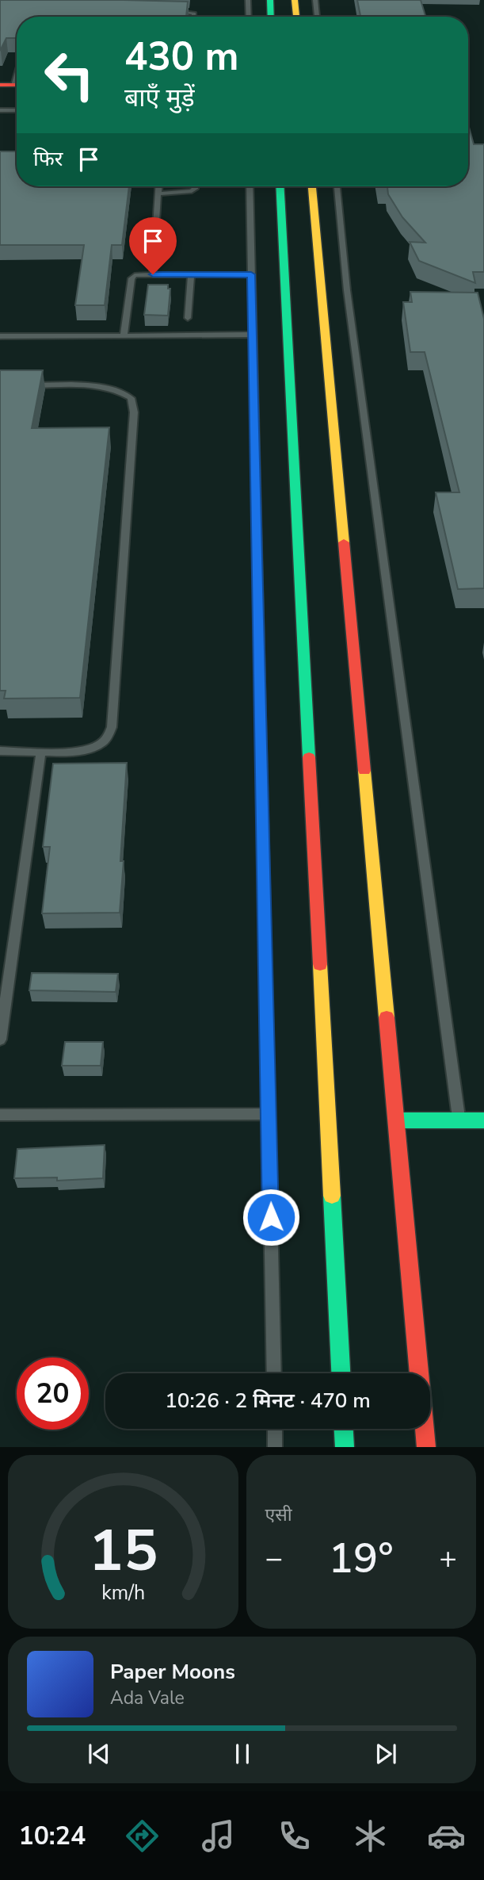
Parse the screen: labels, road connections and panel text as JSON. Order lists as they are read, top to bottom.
{
  "page": {
    "turn": ["430 m", "बाएँ मुड़ें"],
    "then": "फिर",
    "limit": "20",
    "trip": "10:26 · 2 मिनट · 470 m",
    "tile": "एसी",
    "heat": ["−", "19°", "+"],
    "song": ["Paper Moons", "Ada Vale"],
    "tabs": "10:24",
    "gauge": ["15", "km/h"]
  }
}
